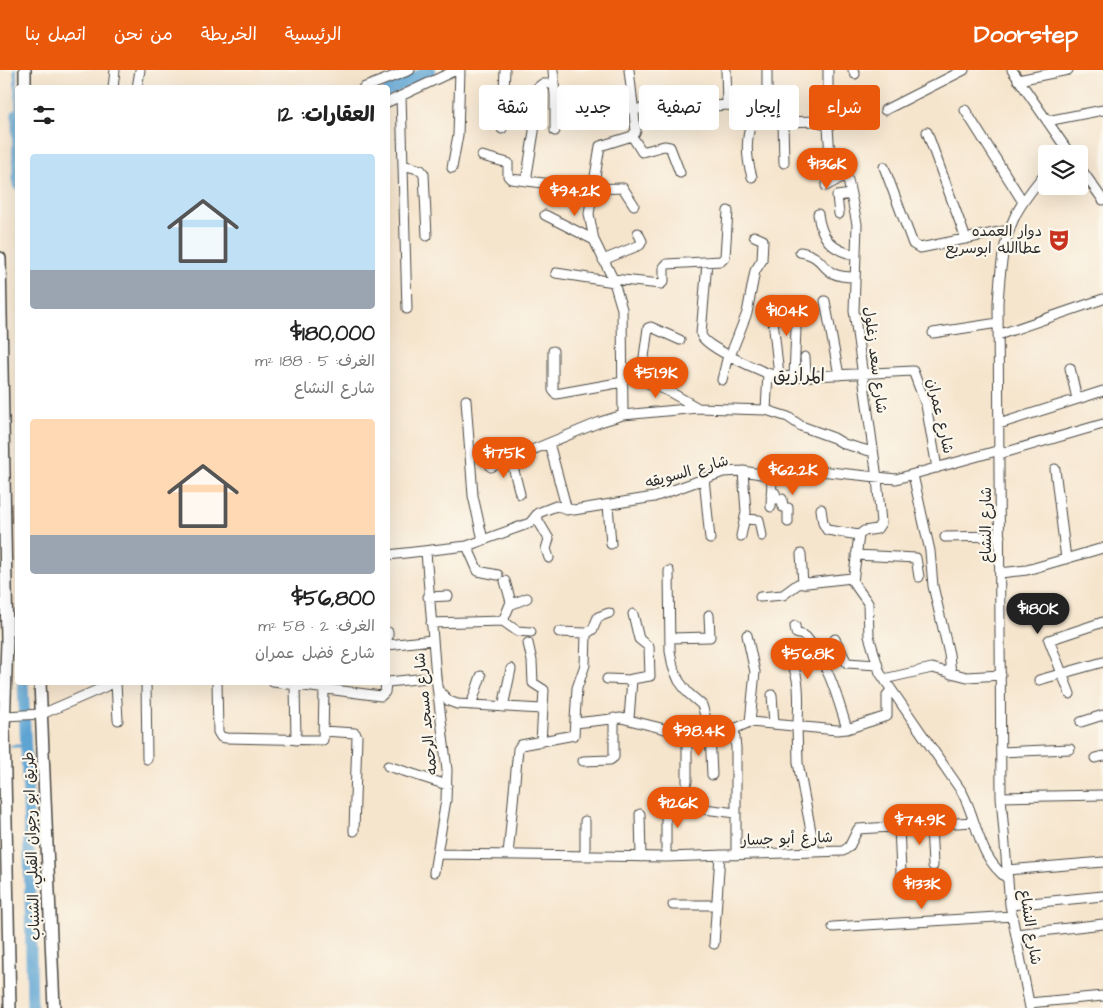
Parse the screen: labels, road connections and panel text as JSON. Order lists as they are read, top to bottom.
{
  "streets": {
    "street": [
      "شارع سعد زغلول",
      "شارع عمران",
      "شارع السويقه",
      "شارع النشاع",
      "شارع مسجد الرحمه",
      "شارع أبو جسار",
      "طريق ابو رجوان القبلي, الشنباب"
    ]
  },
  "crossings": [
    ["شارع سعد زغلول", "شارع عمران"],
    ["شارع سعد زغلول", "شارع السويقه"],
    ["شارع عمران", "شارع السويقه"],
    ["شارع السويقه", "شارع النشاع"],
    ["شارع السويقه", "شارع مسجد الرحمه"],
    ["شارع مسجد الرحمه", "شارع أبو جسار"]
  ],
  "districts": ["المرازيق"],
  "places": {
    "theatre": ["دوار العمده عطاالله ابوسريع"]
  },
  "page": {
    "header": "Doorstep",
    "nav": [
      "الرئيسية",
      "الخريطة",
      "من نحن",
      "اتصل بنا"
    ],
    "chip": [
      "شراء",
      "إيجار",
      "تصفية",
      "جديد",
      "شقة"
    ],
    "heading": "العقارات: 12",
    "list": [
      {
        "name": "$180,000",
        "note": "الغرف: 5 · 188 m² · شارع النشاع"
      },
      {
        "name": "$56,800",
        "note": "الغرف: 2 · 58 m² · شارع فضل عمران"
      }
    ],
    "price": [
      "$136K",
      "$94.2K",
      "$104K",
      "$51.9K",
      "$175K",
      "$62.2K",
      "$180K",
      "$56.8K",
      "$98.4K",
      "$126K",
      "$74.9K",
      "$133K"
    ]
  }
}
